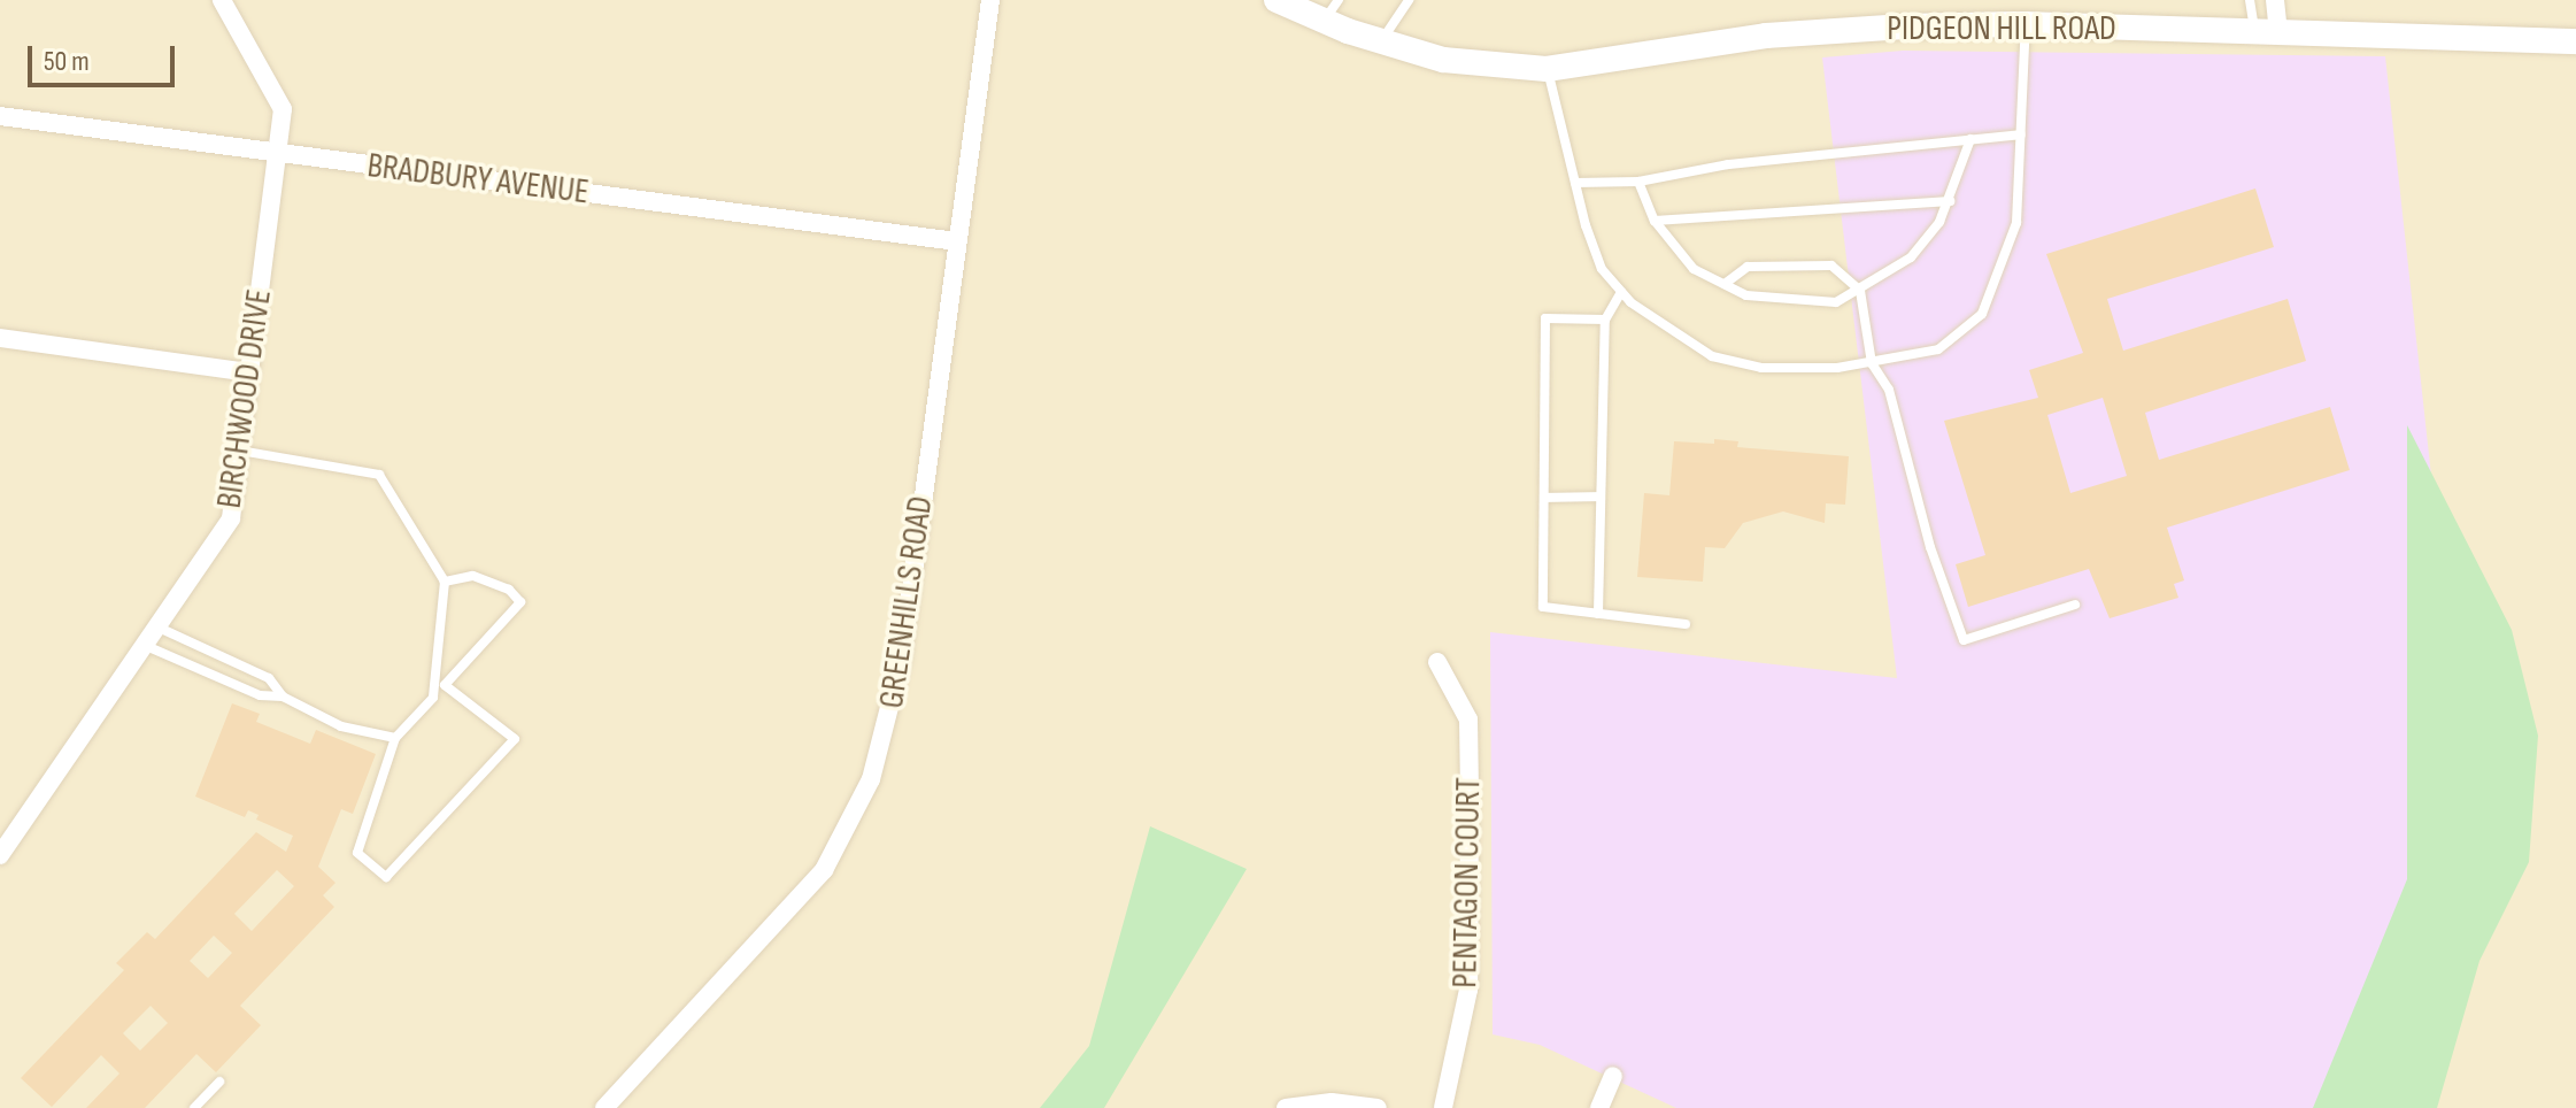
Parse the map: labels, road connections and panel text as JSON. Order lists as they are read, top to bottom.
{
  "streets": {
    "street": [
      "PIDGEON HILL ROAD",
      "BRADBURY AVENUE",
      "BIRCHWOOD DRIVE",
      "GREENHILLS ROAD",
      "PENTAGON COURT"
    ]
  },
  "crossings": [
    ["BRADBURY AVENUE", "BIRCHWOOD DRIVE"],
    ["BRADBURY AVENUE", "GREENHILLS ROAD"]
  ],
  "scale_bar": "50 m"
}
